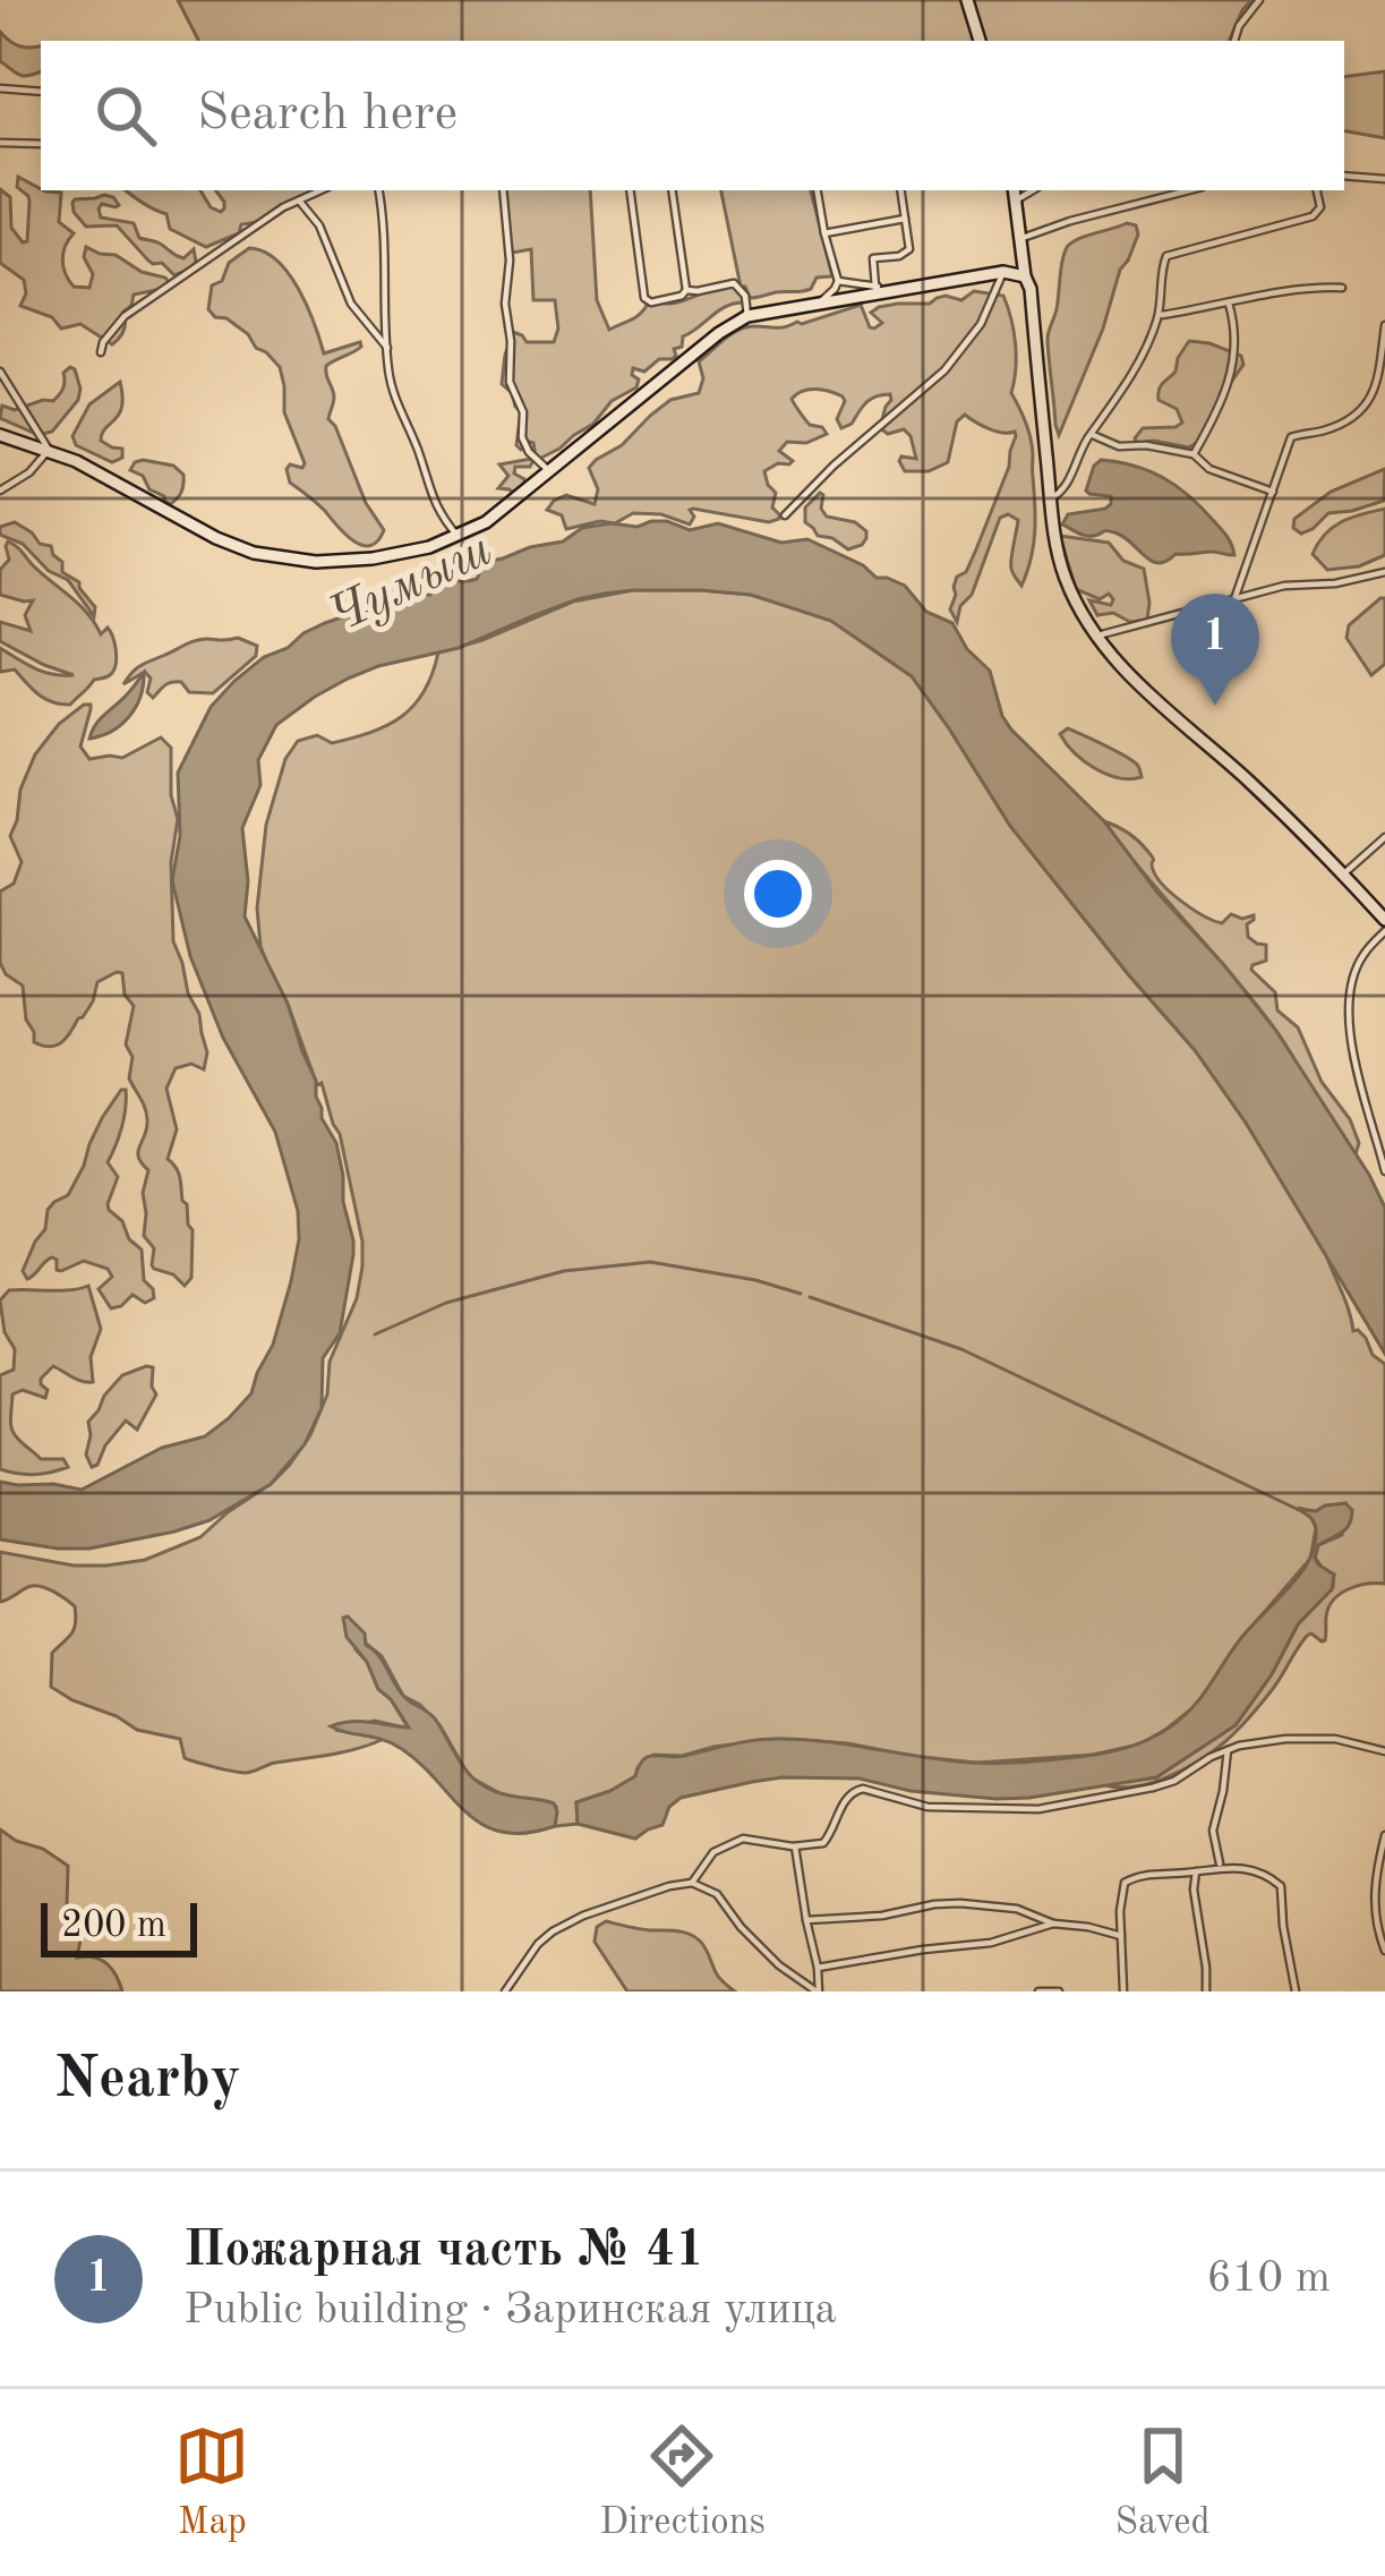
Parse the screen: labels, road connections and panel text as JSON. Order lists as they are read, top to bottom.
{
  "water": ["Чумыш"],
  "scale_bar": "200 m",
  "page": {
    "search": "Search here",
    "pins": "1",
    "scale": "200 m",
    "heading": "Nearby",
    "list": [
      {
        "mark": "1",
        "name": "Пожарная часть № 41",
        "note": "Public building · Заринская улица",
        "value": "610 m"
      }
    ],
    "nav": ["Map", "Directions", "Saved"]
  }
}
